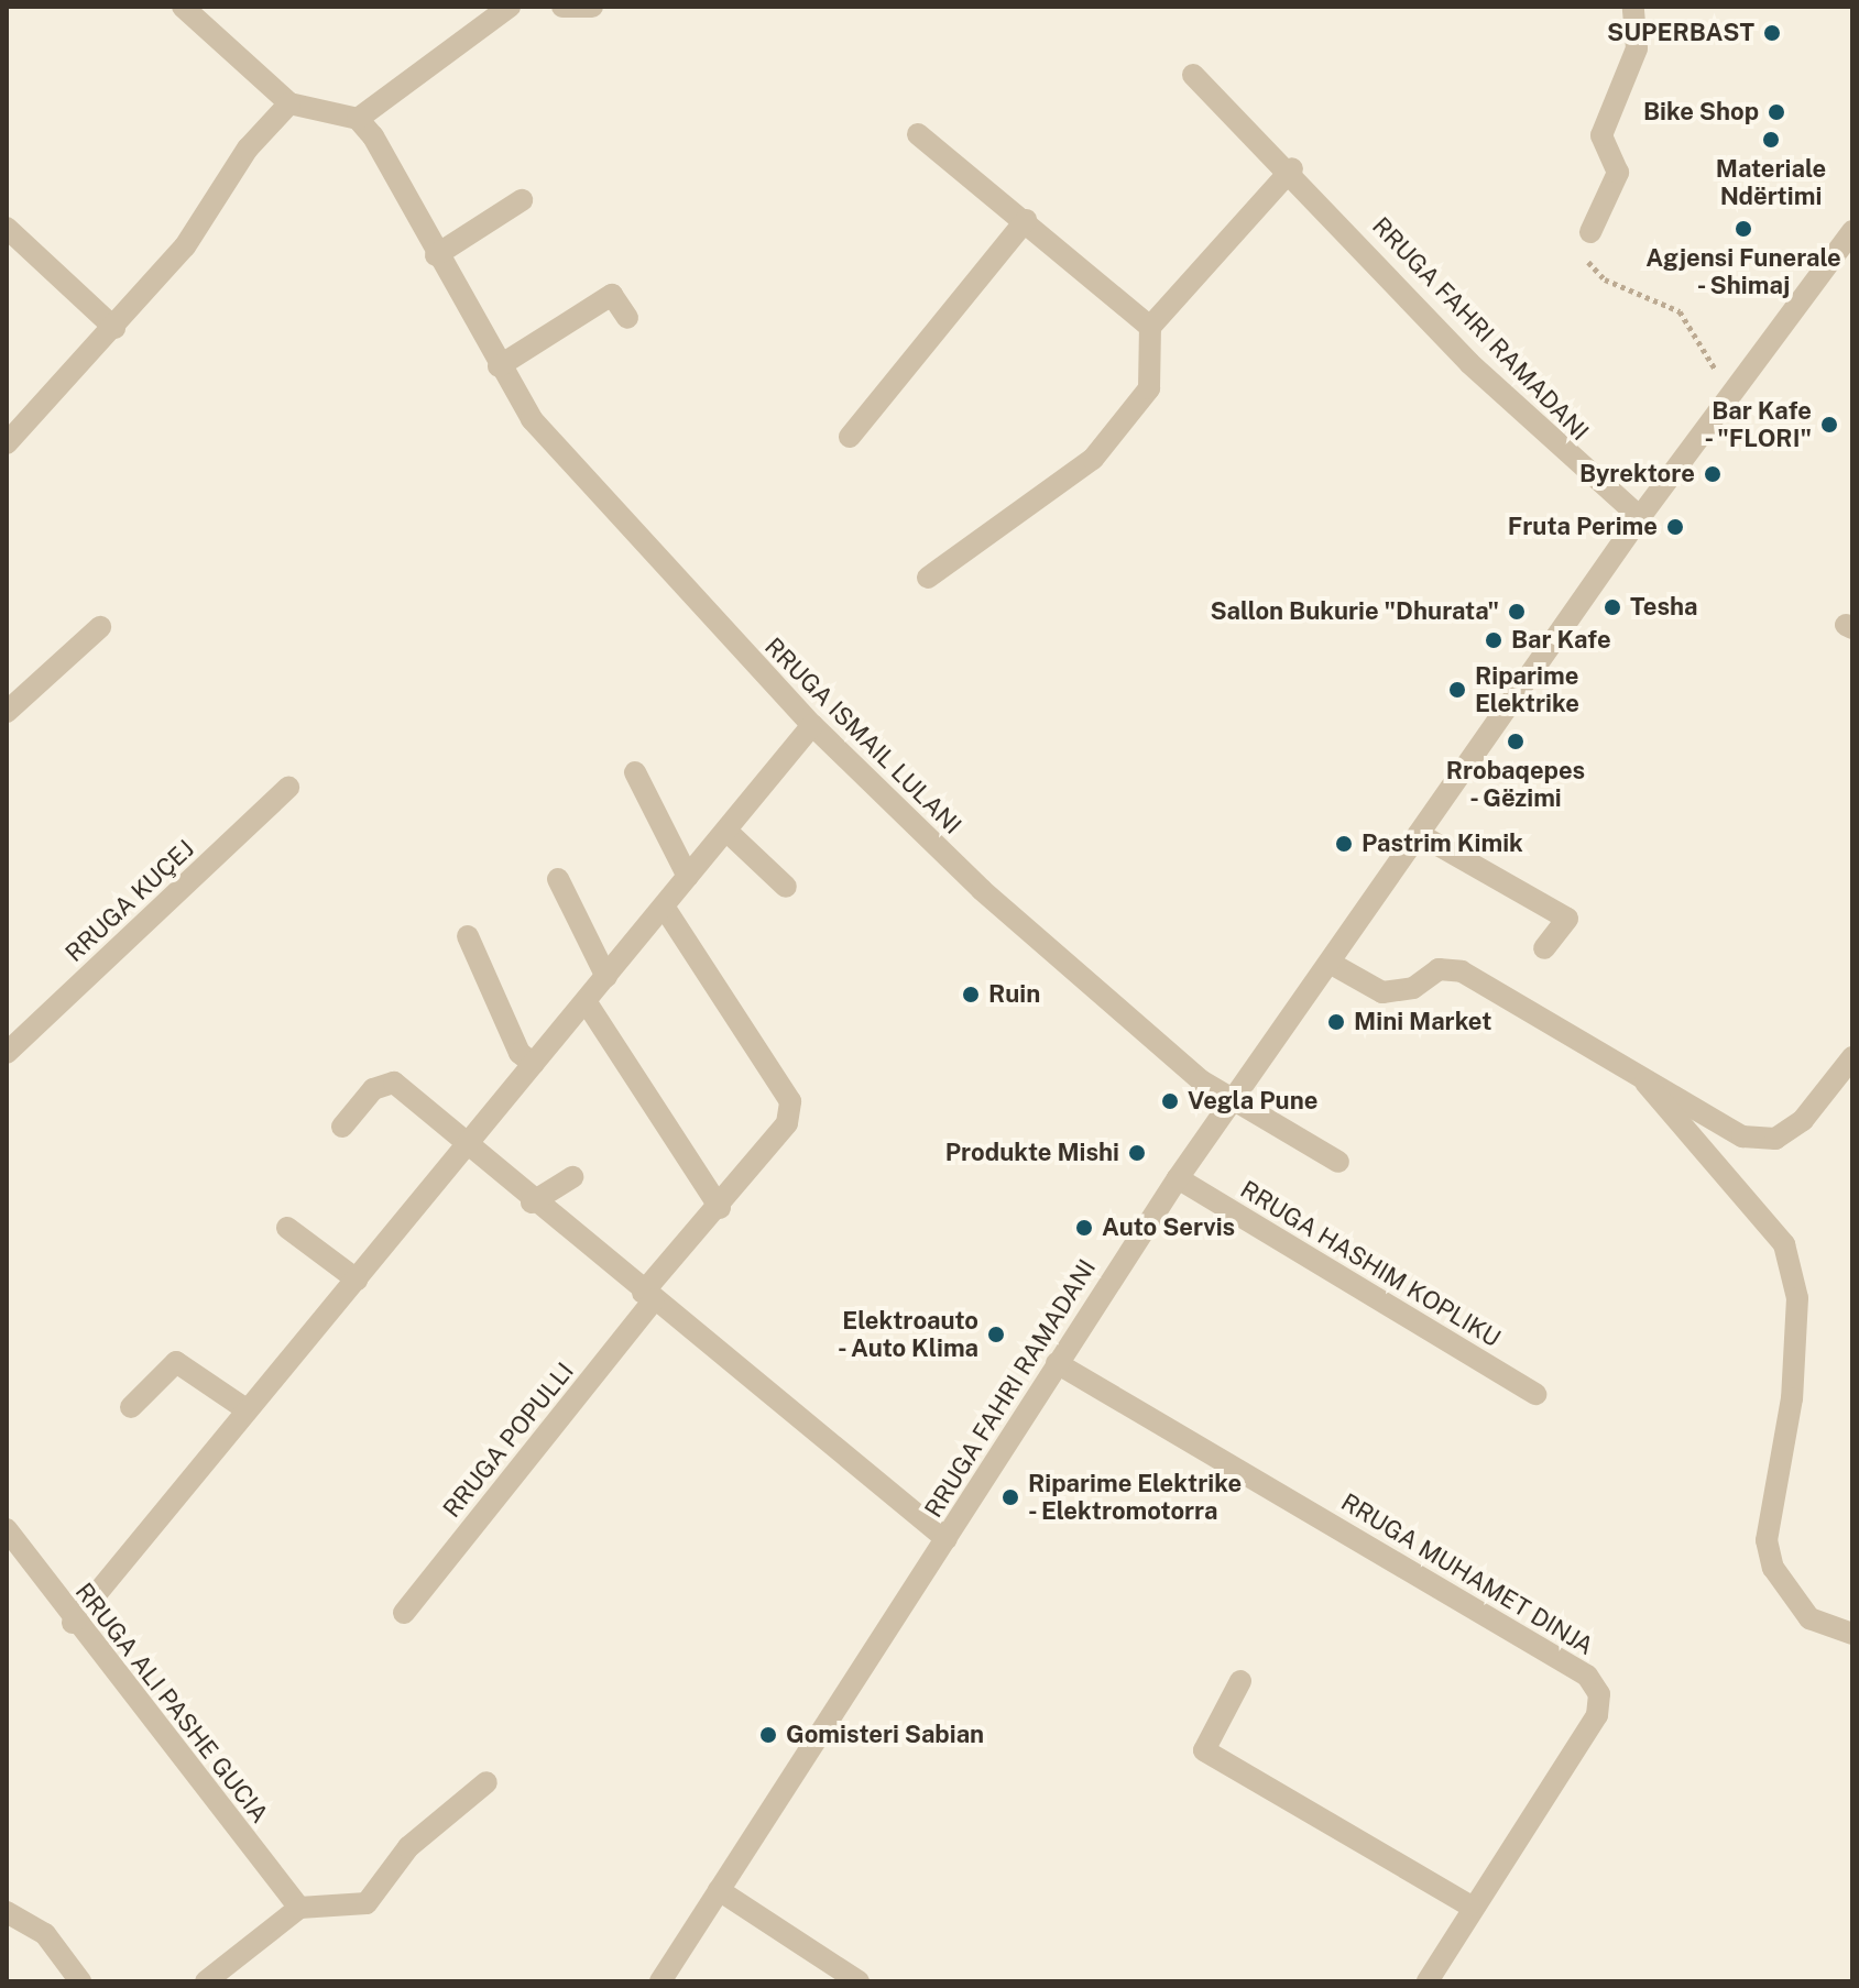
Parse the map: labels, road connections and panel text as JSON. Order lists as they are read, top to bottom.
{
  "streets": {
    "street": [
      "RRUGA FAHRI RAMADANI",
      "RRUGA ISMAIL LULANI",
      "RRUGA KUÇEJ",
      "RRUGA HASHIM KOPLIKU",
      "RRUGA POPULLI",
      "RRUGA MUHAMET DINJA",
      "RRUGA ALI PASHE GUCIA"
    ]
  },
  "crossings": [
    ["RRUGA FAHRI RAMADANI", "RRUGA ISMAIL LULANI"],
    ["RRUGA FAHRI RAMADANI", "RRUGA HASHIM KOPLIKU"],
    ["RRUGA FAHRI RAMADANI", "RRUGA MUHAMET DINJA"]
  ],
  "places": [
    "SUPERBAST",
    "Bike Shop",
    "Materiale Ndërtimi",
    "Agjensi Funerale - Shimaj",
    "Bar Kafe - \"FLORI\"",
    "Byrektore",
    "Fruta Perime",
    "Tesha",
    "Sallon Bukurie \"Dhurata\"",
    "Bar Kafe",
    "Riparime Elektrike",
    "Rrobaqepes - Gëzimi",
    "Pastrim Kimik",
    "Ruin",
    "Mini Market",
    "Vegla Pune",
    "Produkte Mishi",
    "Auto Servis",
    "Elektroauto - Auto Klima",
    "Riparime Elektrike - Elektromotorra",
    "Gomisteri Sabian"
  ]
}
